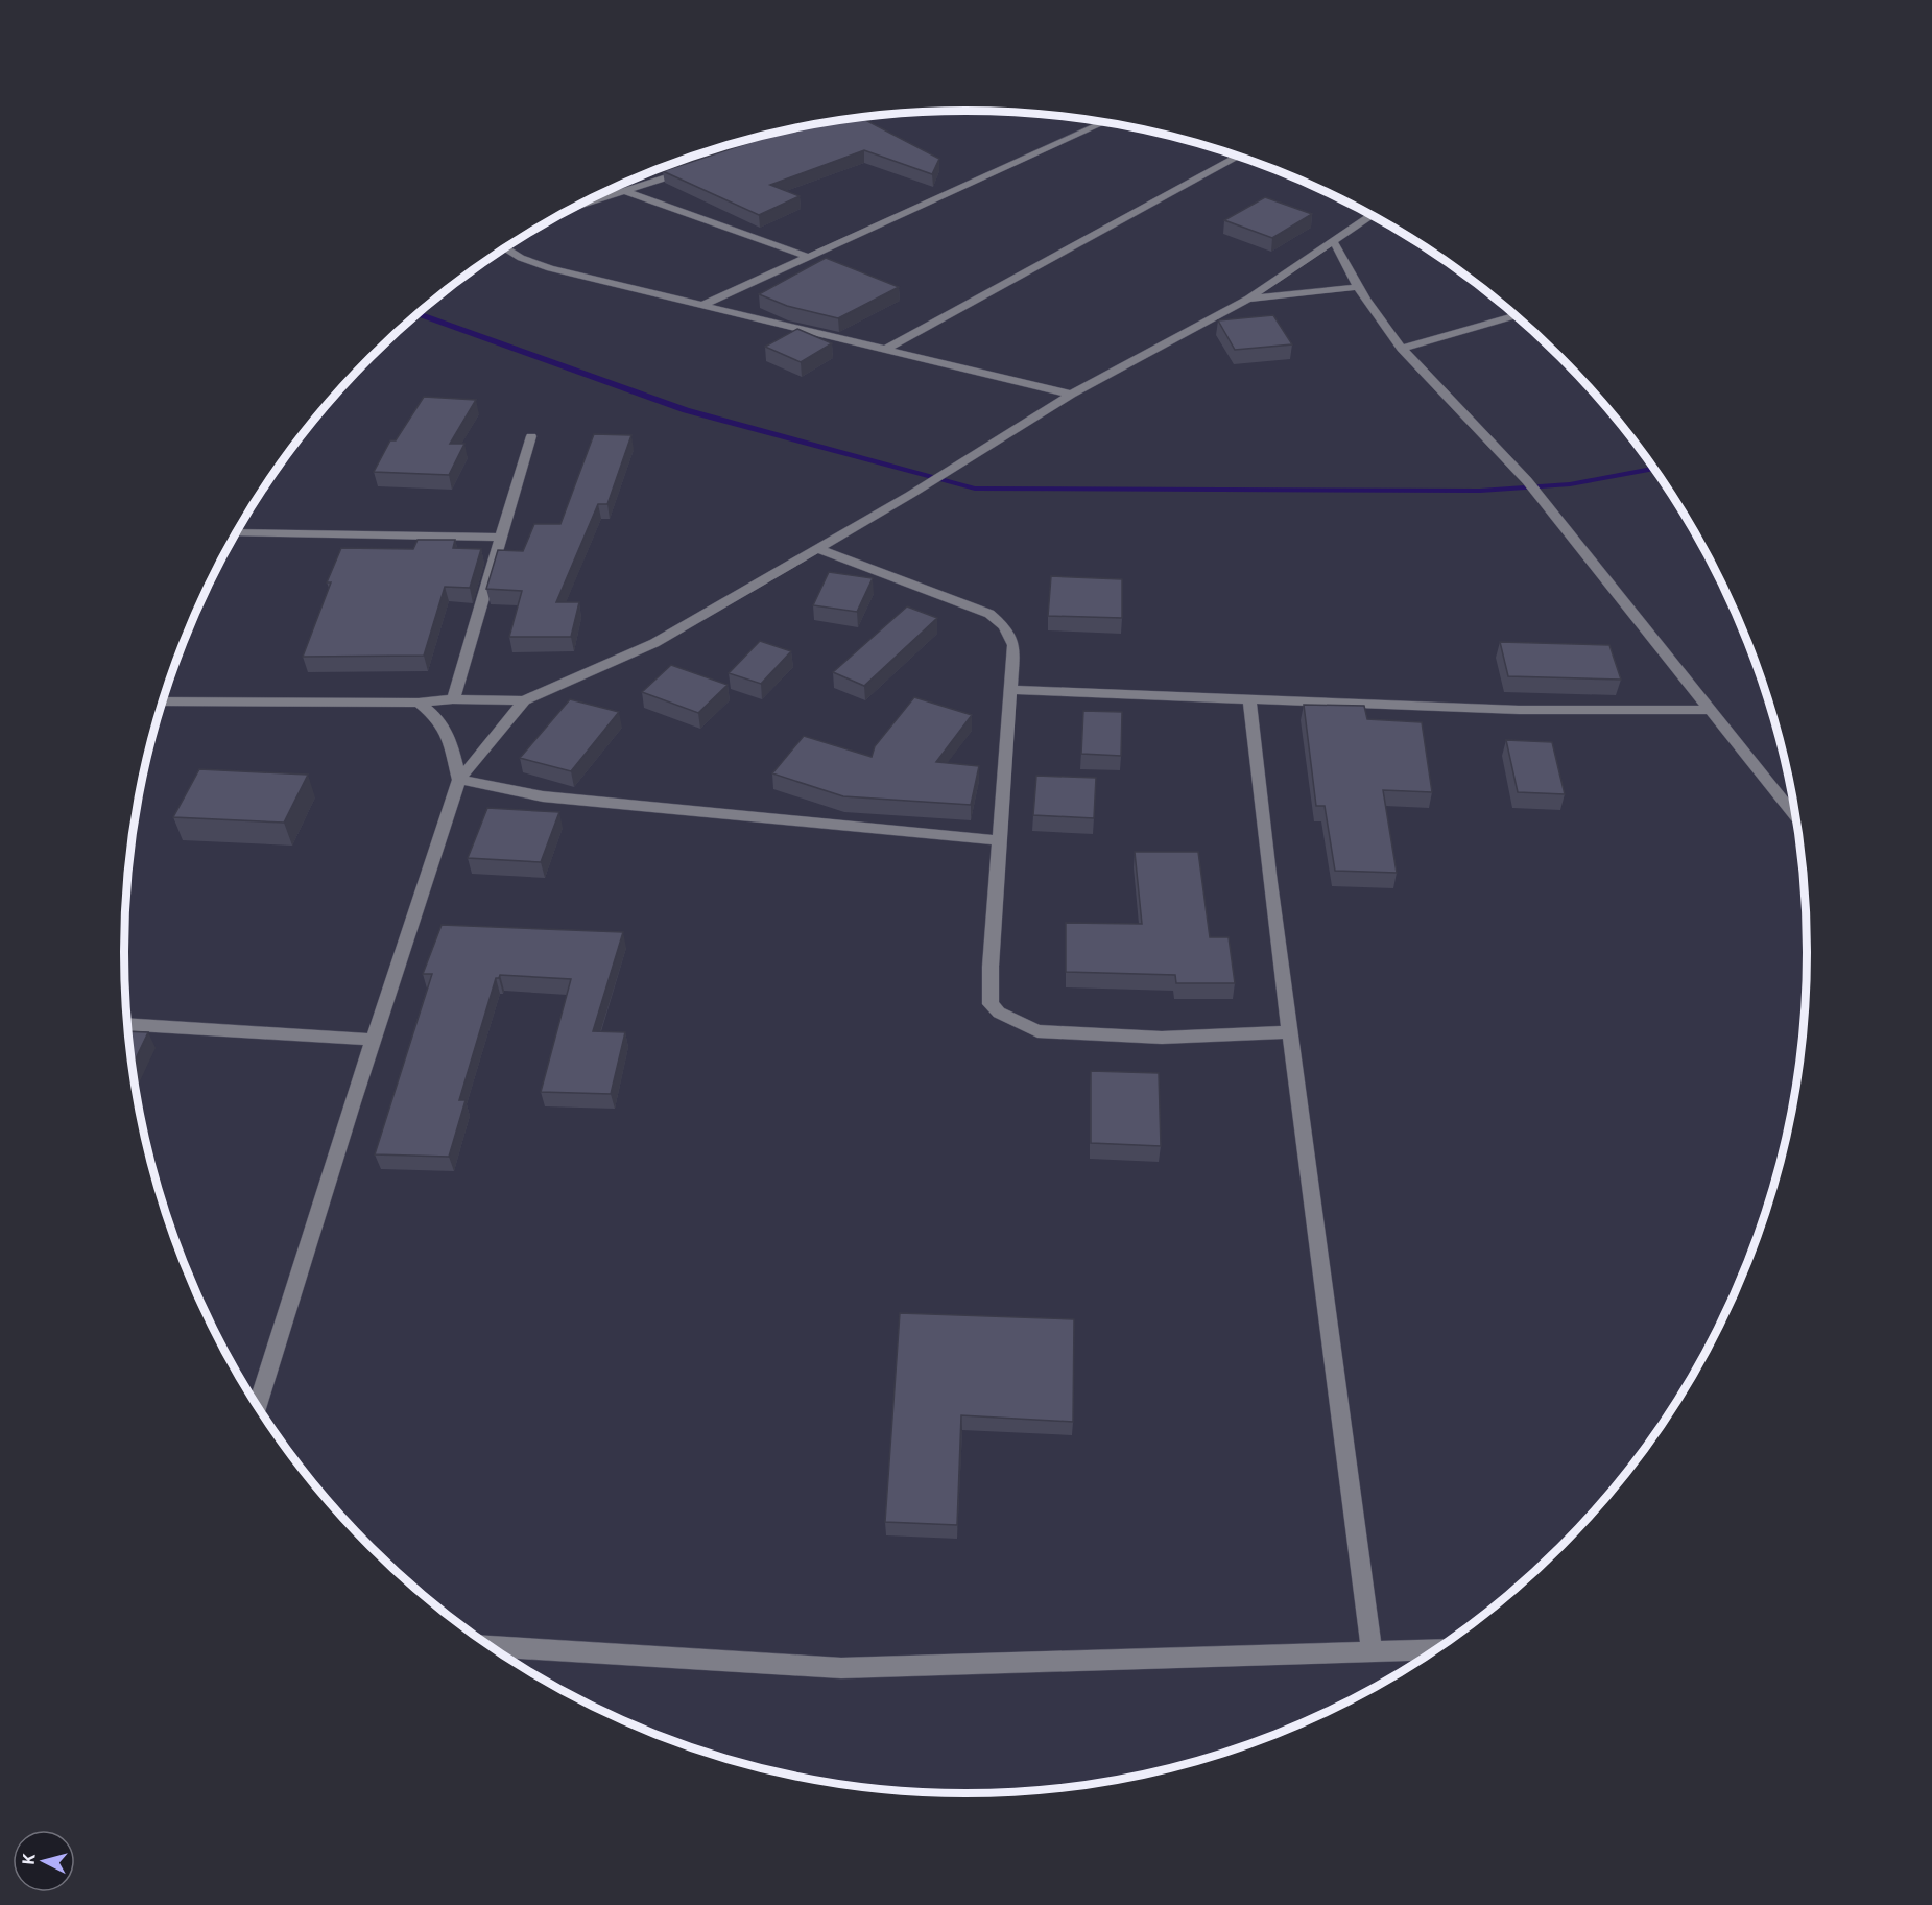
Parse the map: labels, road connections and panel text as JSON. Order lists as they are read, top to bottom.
{
  "north": "left"
}
